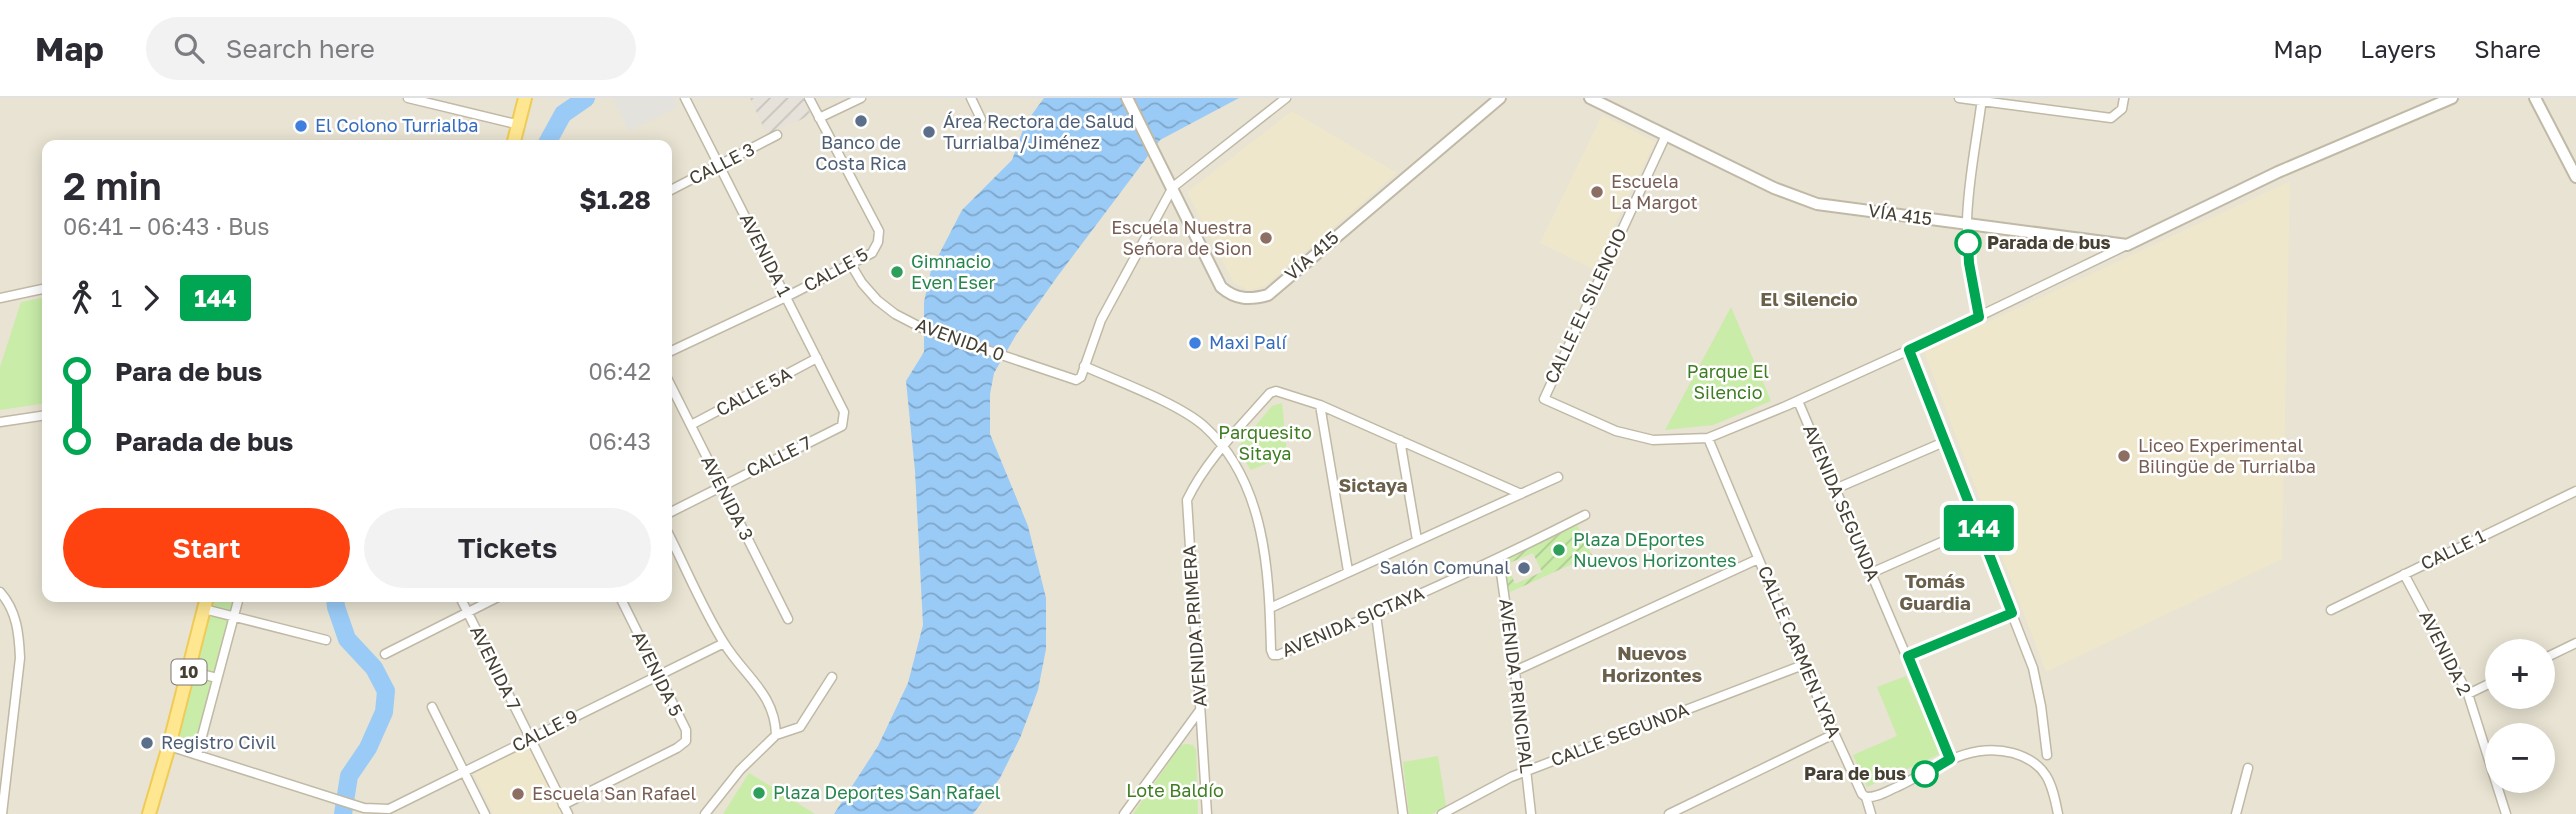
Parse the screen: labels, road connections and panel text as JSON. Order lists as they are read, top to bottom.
{
  "streets": {
    "main road": ["10"],
    "street": [
      "CALLE 3",
      "VÍA 415",
      "AVENIDA 1",
      "CALLE 5",
      "CALLE EL SILENCIO",
      "AVENIDA 0",
      "CALLE 5A",
      "CALLE 7",
      "AVENIDA 3",
      "AVENIDA SEGUNDA",
      "CALLE 1",
      "AVENIDA SICTAYA",
      "AVENIDA PRIMERA",
      "CALLE CARMEN LYRA",
      "AVENIDA 2",
      "AVENIDA 7",
      "AVENIDA 5",
      "AVENIDA PRINCIPAL",
      "CALLE 9",
      "CALLE SEGUNDA"
    ]
  },
  "crossings": [
    ["CALLE 3", "AVENIDA 1"],
    ["VÍA 415", "CALLE EL SILENCIO"],
    ["AVENIDA 1", "CALLE 5"],
    ["AVENIDA 1", "CALLE 5A"],
    ["AVENIDA 1", "CALLE 7"],
    ["CALLE 5", "AVENIDA 0"],
    ["CALLE EL SILENCIO", "AVENIDA SEGUNDA"],
    ["CALLE EL SILENCIO", "CALLE CARMEN LYRA"],
    ["AVENIDA 0", "AVENIDA SICTAYA"],
    ["CALLE 5A", "AVENIDA 3"],
    ["CALLE 7", "AVENIDA 3"],
    ["CALLE 1", "AVENIDA 2"],
    ["AVENIDA SICTAYA", "AVENIDA PRIMERA"],
    ["AVENIDA SICTAYA", "AVENIDA PRINCIPAL"],
    ["CALLE CARMEN LYRA", "CALLE SEGUNDA"],
    ["AVENIDA 7", "AVENIDA 5"],
    ["AVENIDA 7", "CALLE 9"],
    ["AVENIDA 5", "CALLE 9"],
    ["AVENIDA PRINCIPAL", "CALLE SEGUNDA"]
  ],
  "districts": [
    "El Silencio",
    "Sictaya",
    "Tomás Guardia",
    "Nuevos Horizontes"
  ],
  "parks": ["Parque El Silencio", "Parquesito Sitaya", "Lote Baldío"],
  "places": [
    "Banco de Costa Rica",
    "El Colono Turrialba",
    "Área Rectora de Salud Turrialba/Jiménez",
    "Escuela La Margot",
    "Escuela Nuestra Señora de Sion",
    "Parada de bus",
    "Gimnacio Even Eser",
    "Maxi Palí",
    "Liceo Experimental Bilingüe de Turrialba",
    "Plaza DEportes Nuevos Horizontes",
    "Salón Comunal",
    "Registro Civil",
    "Para de bus",
    "Plaza Deportes San Rafael",
    "Escuela San Rafael"
  ],
  "lines": ["bus line 144"],
  "page": {
    "header": "Map",
    "search": "Search here",
    "nav": ["Map", "Layers", "Share"],
    "on_map": "144",
    "heading": ["2 min", "06:41 – 06:43 · Bus", "$1.28"],
    "legs": ["1", "144"],
    "list": [
      {
        "name": "Para de bus",
        "value": "06:42"
      },
      {
        "name": "Parada de bus",
        "value": "06:43"
      }
    ],
    "buttons": ["Start", "Tickets"],
    "map_buttons": ["+", "−"]
  }
}
